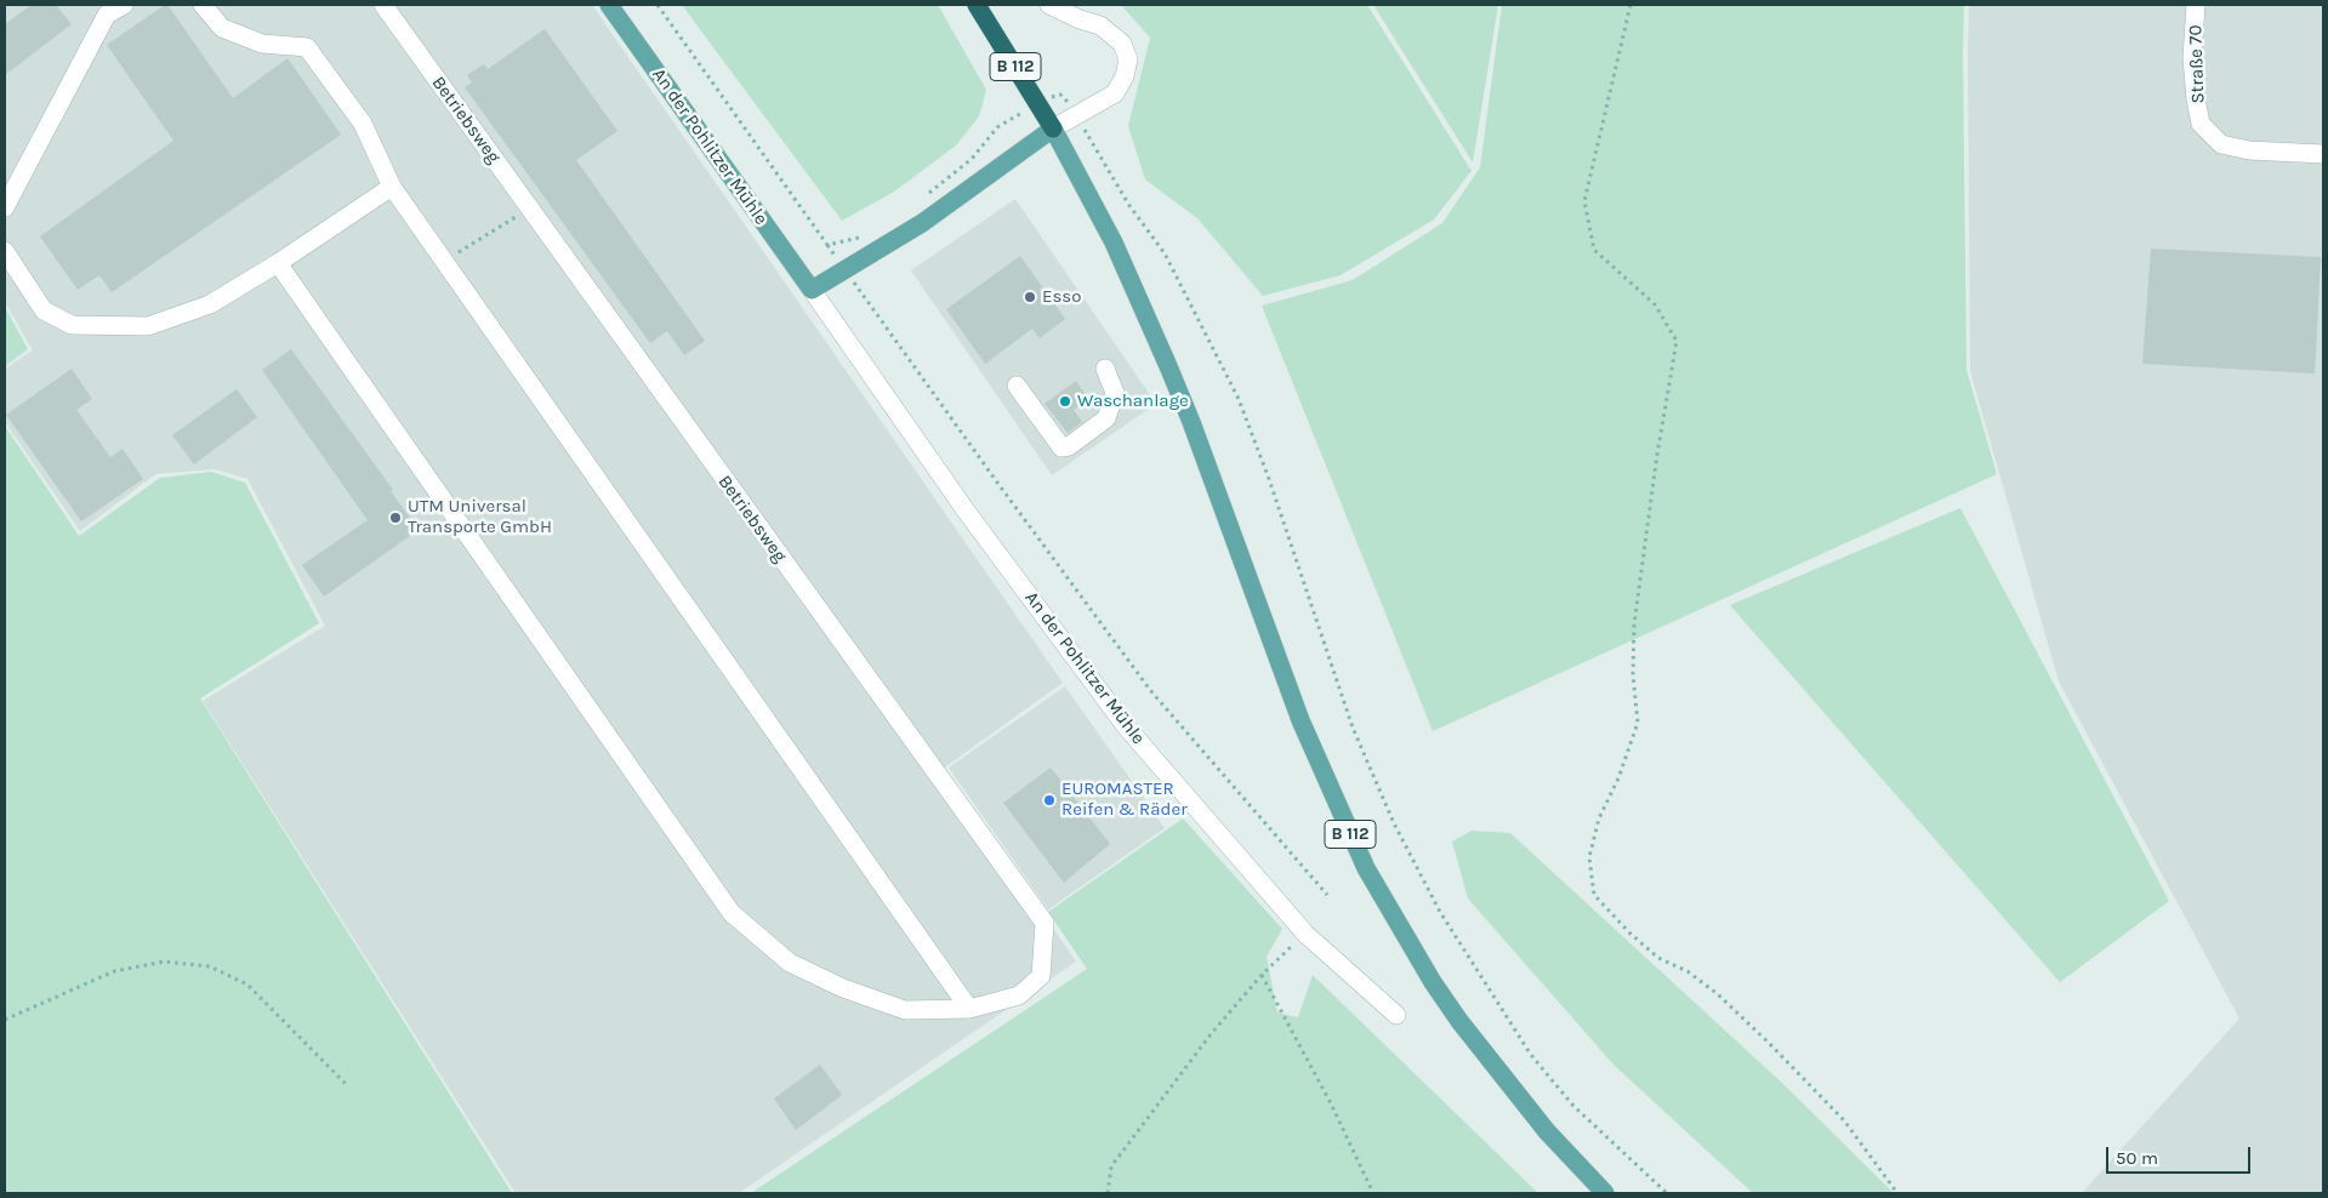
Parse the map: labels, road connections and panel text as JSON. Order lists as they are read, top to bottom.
{
  "streets": {
    "highway": ["B 112"],
    "main road": ["An der Pohlitzer Mühle"],
    "street": ["Straße 70", "Betriebsweg"]
  },
  "places": [
    "Esso",
    "Waschanlage",
    "UTM Universal Transporte GmbH",
    "EUROMASTER Reifen & Räder"
  ],
  "scale_bar": "50 m"
}
